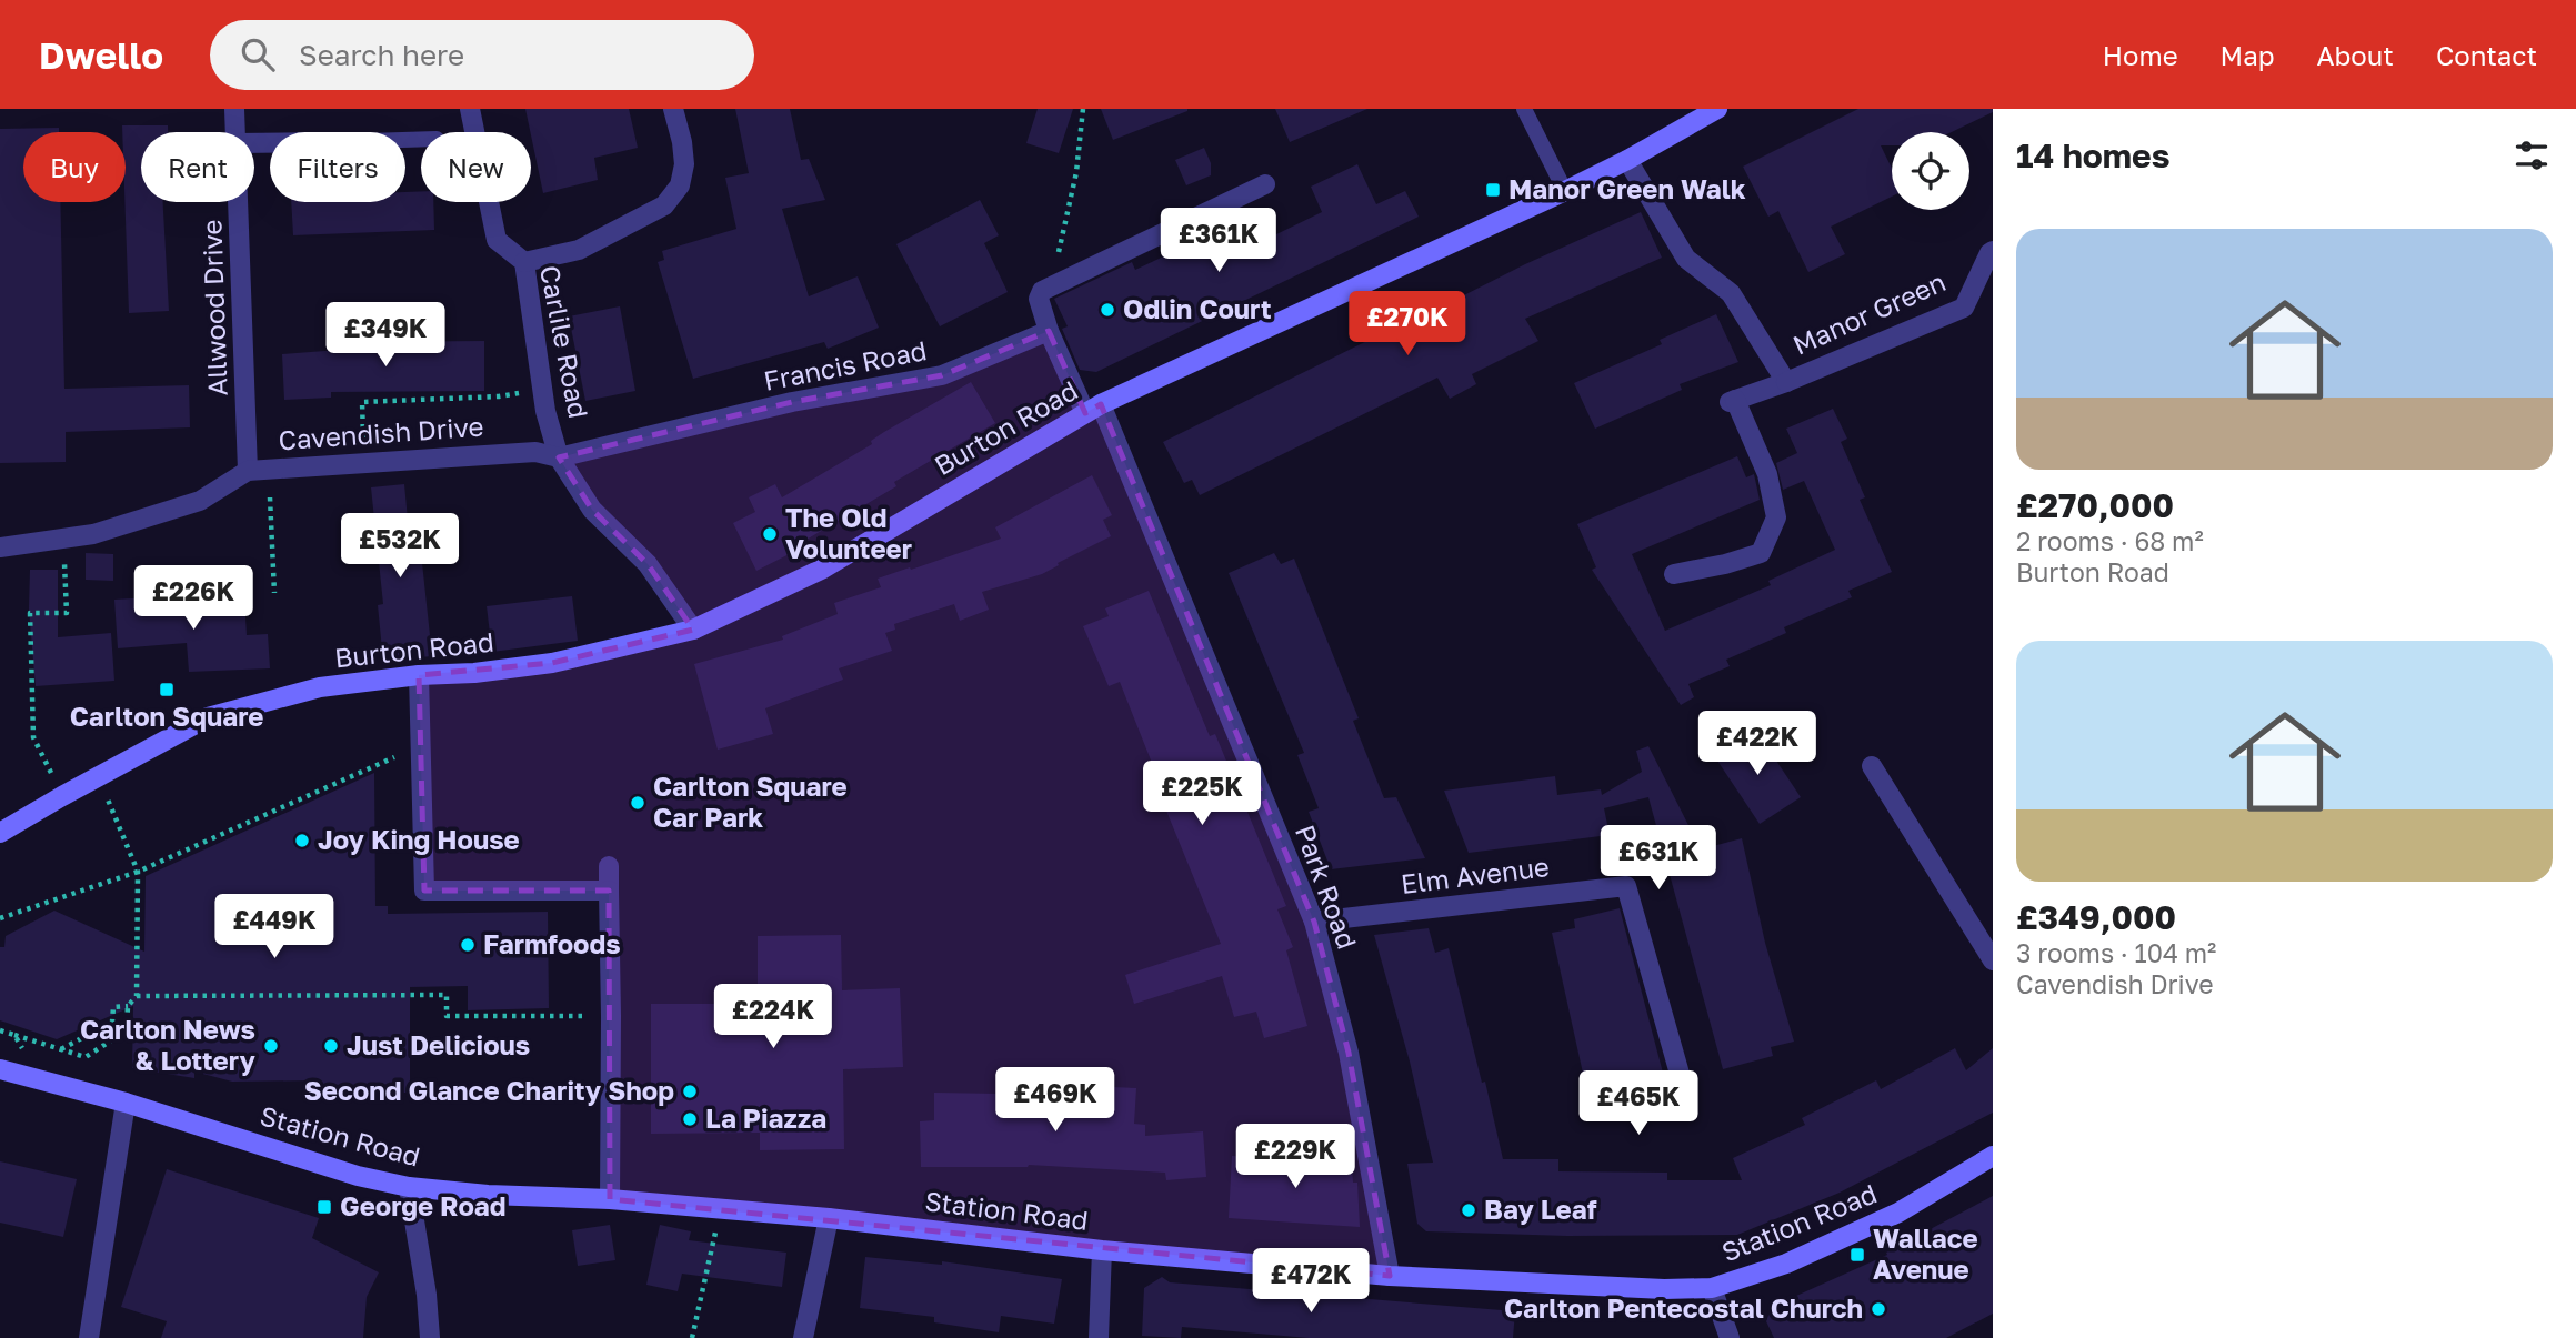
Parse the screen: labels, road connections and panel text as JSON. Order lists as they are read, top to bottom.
{
  "streets": {
    "street": [
      "Allwood Drive",
      "Manor Green",
      "Carlile Road",
      "Francis Road",
      "Burton Road",
      "Cavendish Drive",
      "Elm Avenue",
      "Park Road",
      "Station Road"
    ]
  },
  "crossings": [
    ["Allwood Drive", "Cavendish Drive"],
    ["Carlile Road", "Francis Road"],
    ["Carlile Road", "Cavendish Drive"],
    ["Francis Road", "Cavendish Drive"],
    ["Burton Road", "Park Road"],
    ["Elm Avenue", "Park Road"],
    ["Park Road", "Station Road"]
  ],
  "places": {
    "transit": [
      "Manor Green Walk",
      "Carlton Square",
      "George Road",
      "Wallace Avenue"
    ],
    "other": [
      "Odlin Court",
      "The Old Volunteer",
      "Carlton Square Car Park",
      "Joy King House",
      "Farmfoods",
      "Carlton News & Lottery",
      "Just Delicious",
      "Second Glance Charity Shop",
      "La Piazza",
      "Bay Leaf",
      "Carlton Pentecostal Church"
    ]
  },
  "page": {
    "header": "Dwello",
    "search": "Search here",
    "nav": [
      "Home",
      "Map",
      "About",
      "Contact"
    ],
    "heading": "14 homes",
    "chip": [
      "Buy",
      "Rent",
      "Filters",
      "New"
    ],
    "list": [
      {
        "name": "£270,000",
        "note": "2 rooms · 68 m² · Burton Road"
      },
      {
        "name": "£349,000",
        "note": "3 rooms · 104 m² · Cavendish Drive"
      }
    ],
    "price": [
      "£361K",
      "£270K",
      "£349K",
      "£532K",
      "£226K",
      "£422K",
      "£225K",
      "£631K",
      "£449K",
      "£224K",
      "£469K",
      "£465K",
      "£229K",
      "£472K"
    ]
  }
}
